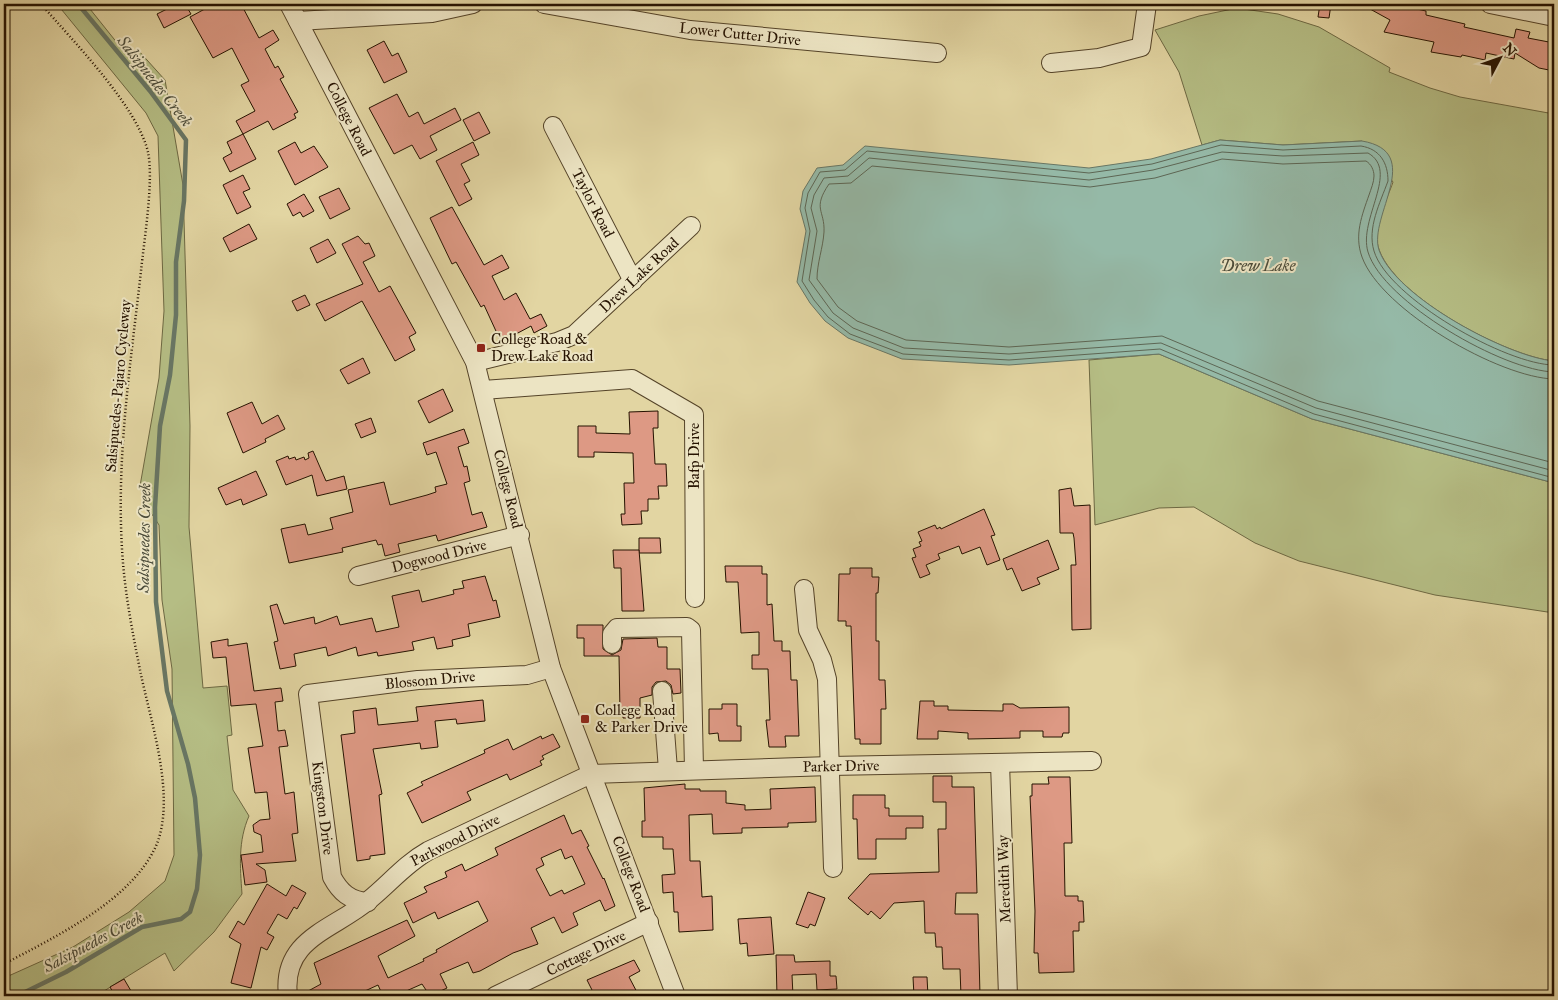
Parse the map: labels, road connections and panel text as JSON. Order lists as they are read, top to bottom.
{
  "streets": {
    "street": [
      "Lower Cutter Drive",
      "College Road",
      "Taylor Road",
      "Drew Lake Road",
      "Bafp Drive",
      "Dogwood Drive",
      "Blossom Drive",
      "Parker Drive",
      "Kingston Drive",
      "Parkwood Drive",
      "Meredith Way",
      "Cottage Drive"
    ],
    "path": ["Salsipuedes-Pajaro Cycleway"]
  },
  "crossings": [
    ["College Road", "Drew Lake Road"],
    ["College Road", "Bafp Drive"],
    ["College Road", "Dogwood Drive"],
    ["College Road", "Blossom Drive"],
    ["College Road", "Parker Drive"],
    ["College Road", "Parkwood Drive"],
    ["College Road", "Cottage Drive"],
    ["Taylor Road", "Drew Lake Road"],
    ["Blossom Drive", "Kingston Drive"],
    ["Parker Drive", "Parkwood Drive"],
    ["Parker Drive", "Meredith Way"],
    ["Kingston Drive", "Parkwood Drive"]
  ],
  "water": ["Salsipuedes Creek", "Drew Lake"],
  "places": {
    "transit": ["College Road & Drew Lake Road", "College Road & Parker Drive"]
  },
  "north": "top right"
}
